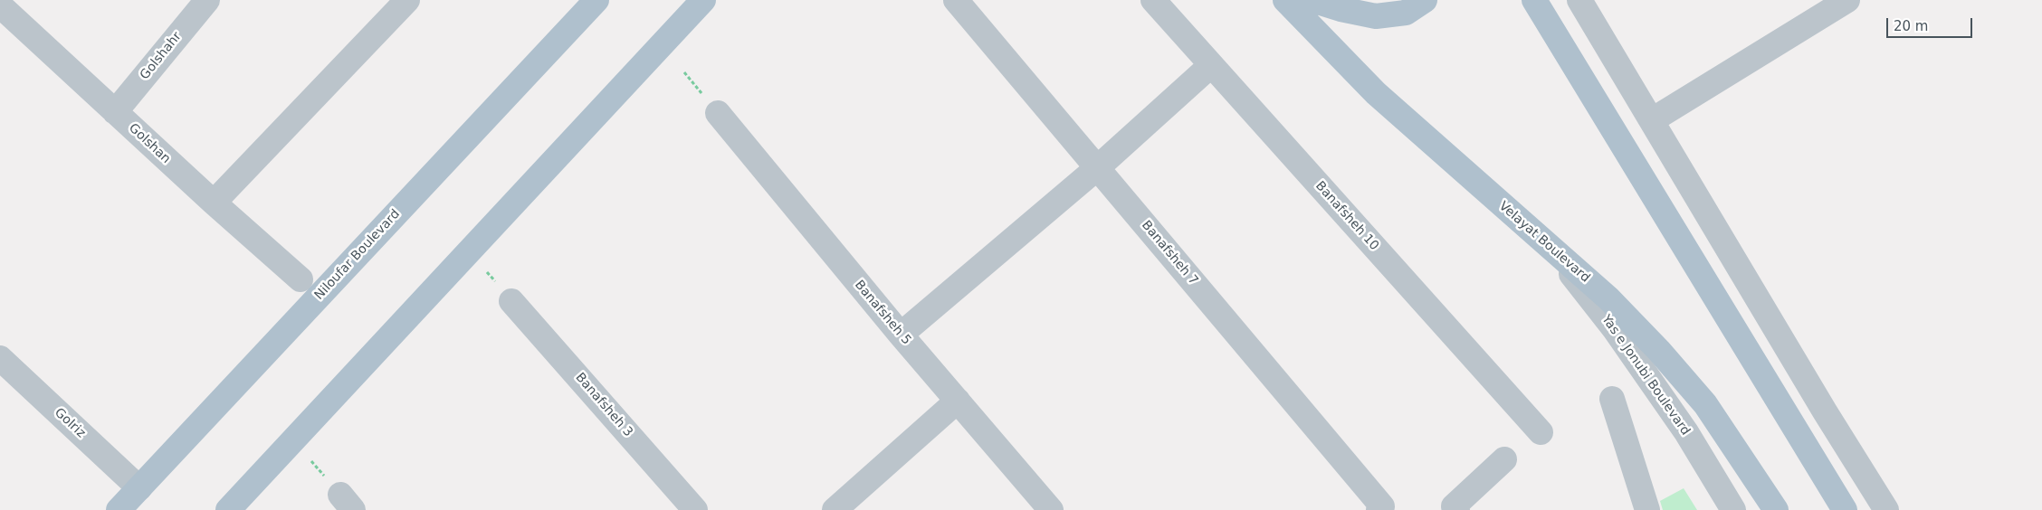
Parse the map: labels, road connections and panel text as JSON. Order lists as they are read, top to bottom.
{
  "streets": {
    "main road": ["Velayat Boulevard", "Niloufar Boulevard"],
    "street": [
      "Golshahr",
      "Golshan",
      "Banafsheh 10",
      "Banafsheh 7",
      "Banafsheh 5",
      "Yas e Jonubi Boulevard",
      "Banafsheh 3",
      "Golriz"
    ]
  },
  "crossings": [
    ["Golshahr", "Golshan"],
    ["Velayat Boulevard", "Yas e Jonubi Boulevard"],
    ["Niloufar Boulevard", "Golriz"]
  ],
  "scale_bar": "20 m"
}
